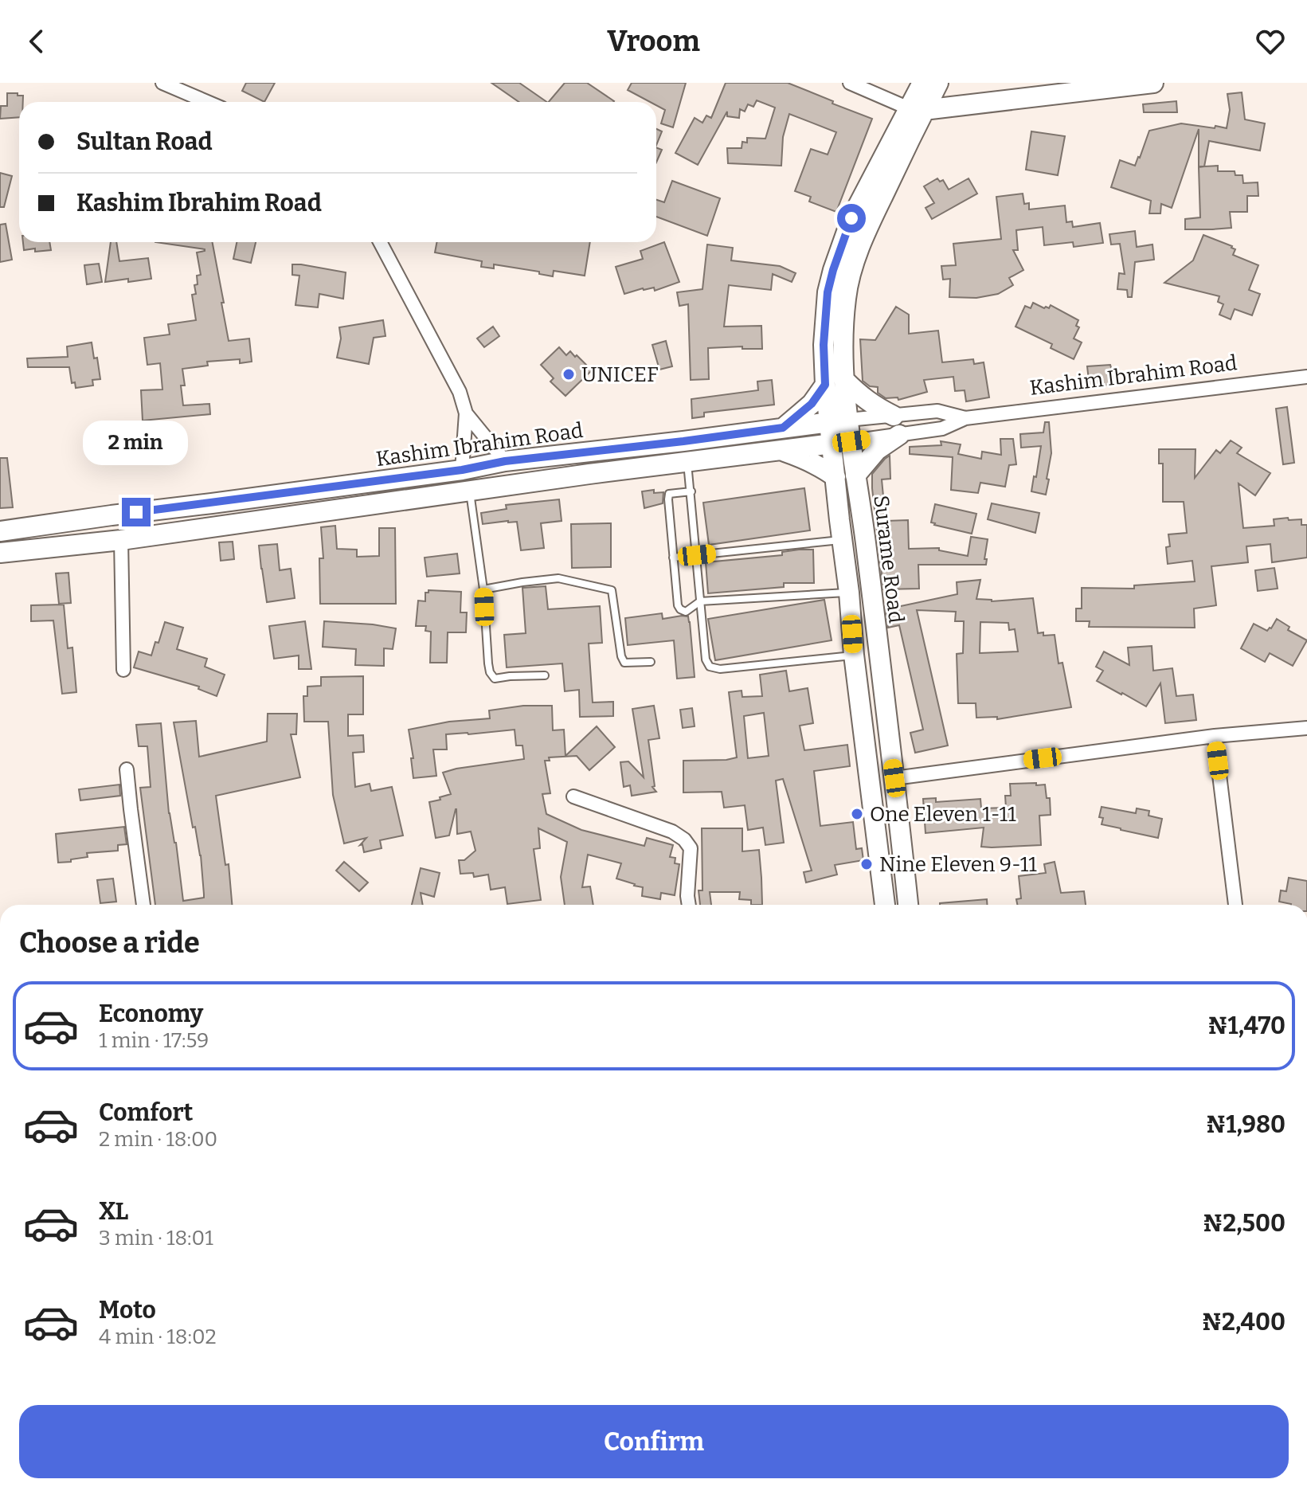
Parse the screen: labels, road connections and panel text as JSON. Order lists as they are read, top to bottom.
{
  "streets": {
    "street": ["Kashim Ibrahim Road", "Surame Road"]
  },
  "crossings": [
    ["Kashim Ibrahim Road", "Surame Road"]
  ],
  "places": ["UNICEF", "One Eleven 1-11", "Nine Eleven 9-11"],
  "page": {
    "header": "Vroom",
    "banner": ["Sultan Road", "Kashim Ibrahim Road"],
    "bubble": "2 min",
    "heading": "Choose a ride",
    "list": [
      {
        "name": "Economy",
        "note": "1 min · 17:59",
        "value": "₦1,470"
      },
      {
        "name": "Comfort",
        "note": "2 min · 18:00",
        "value": "₦1,980"
      },
      {
        "name": "XL",
        "note": "3 min · 18:01",
        "value": "₦2,500"
      },
      {
        "name": "Moto",
        "note": "4 min · 18:02",
        "value": "₦2,400"
      }
    ],
    "buttons": "Confirm"
  }
}
